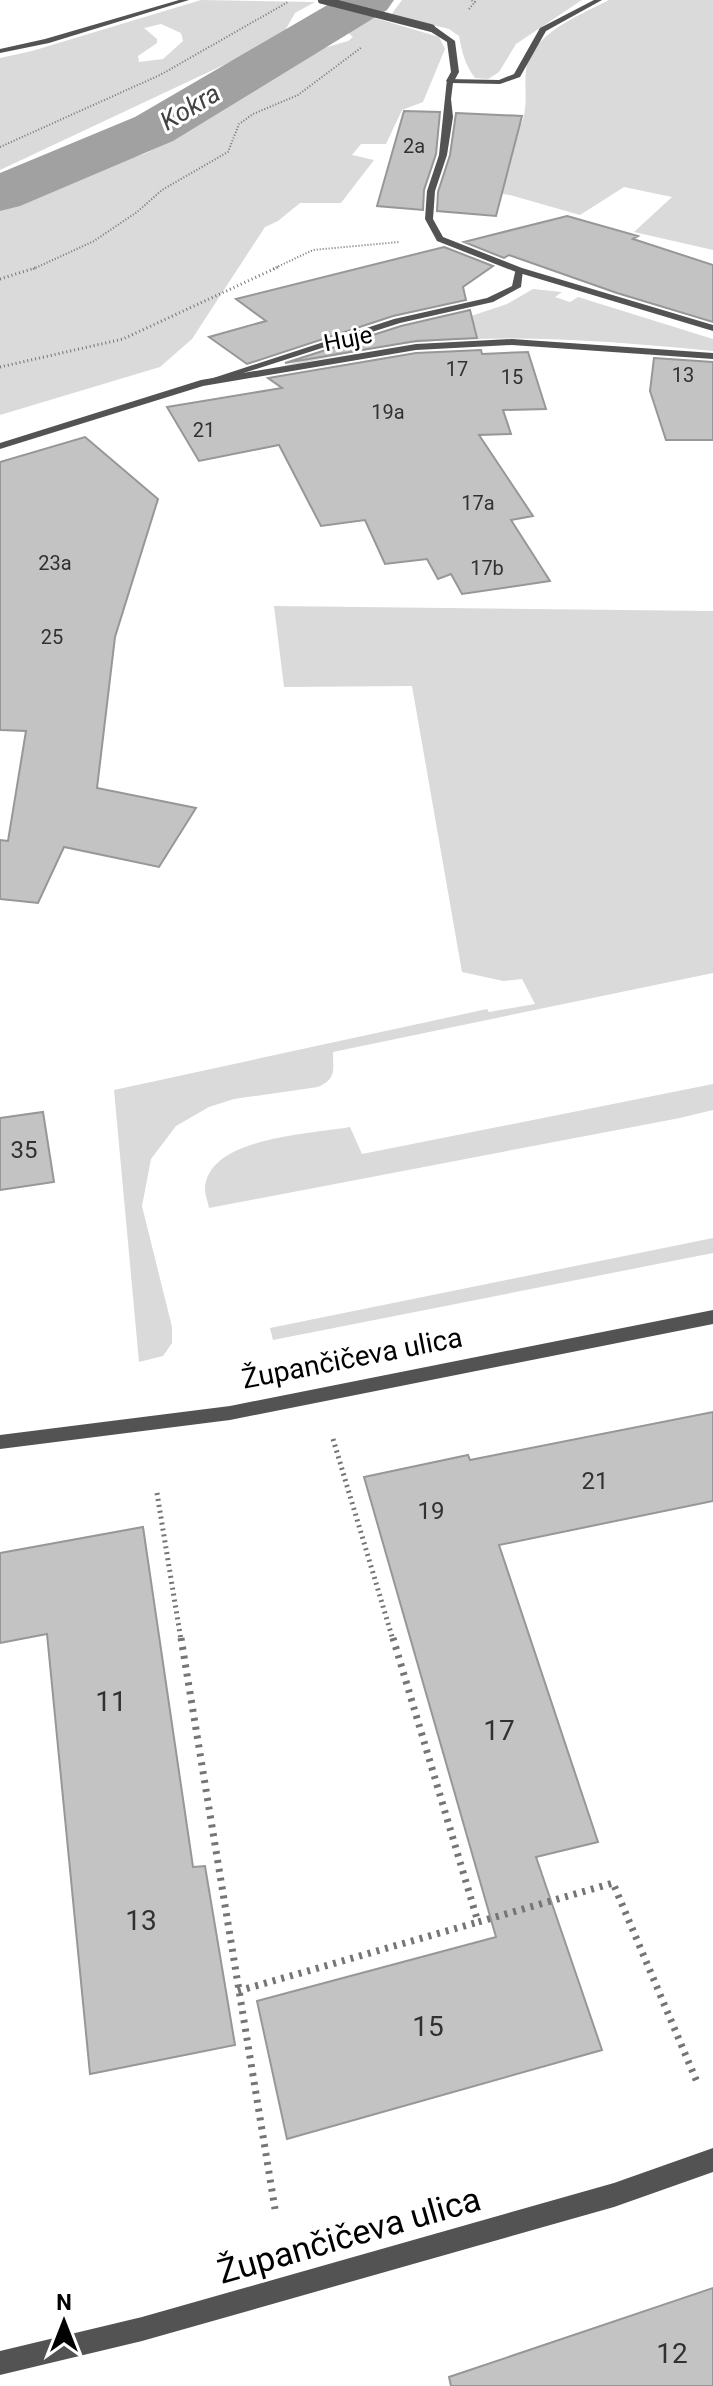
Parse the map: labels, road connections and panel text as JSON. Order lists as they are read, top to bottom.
{
  "streets": {
    "street": ["Huje", "Župančičeva ulica"]
  },
  "water": ["Kokra"],
  "house_numbers": [
    "2a",
    "17",
    "13",
    "15",
    "19a",
    "21",
    "17a",
    "23a",
    "17b",
    "25",
    "35",
    "21",
    "19",
    "11",
    "17",
    "13",
    "15",
    "12"
  ],
  "north": "top"
}
